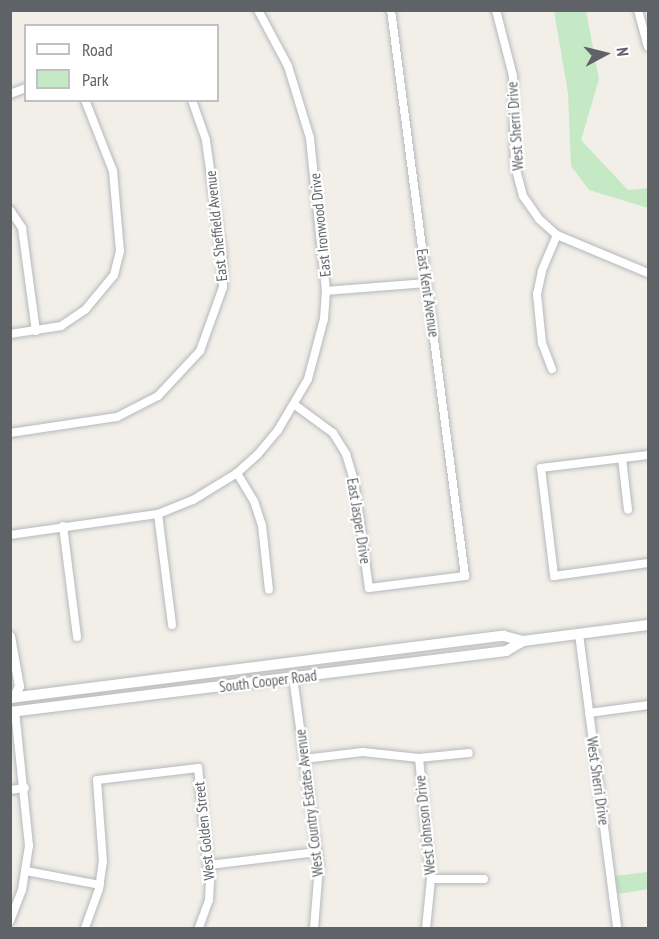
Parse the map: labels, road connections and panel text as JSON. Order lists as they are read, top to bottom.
{
  "streets": {
    "main road": ["South Cooper Road"],
    "street": [
      "West Sherri Drive",
      "East Ironwood Drive",
      "East Sheffield Avenue",
      "East Kent Avenue",
      "East Jasper Drive",
      "West Country Estates Avenue",
      "West Johnson Drive",
      "West Golden Street"
    ]
  },
  "crossings": [
    ["West Sherri Drive", "South Cooper Road"],
    ["East Ironwood Drive", "East Jasper Drive"],
    ["East Kent Avenue", "East Jasper Drive"],
    ["South Cooper Road", "West Country Estates Avenue"]
  ],
  "legend": ["Road", "Park"],
  "north": "right"
}
